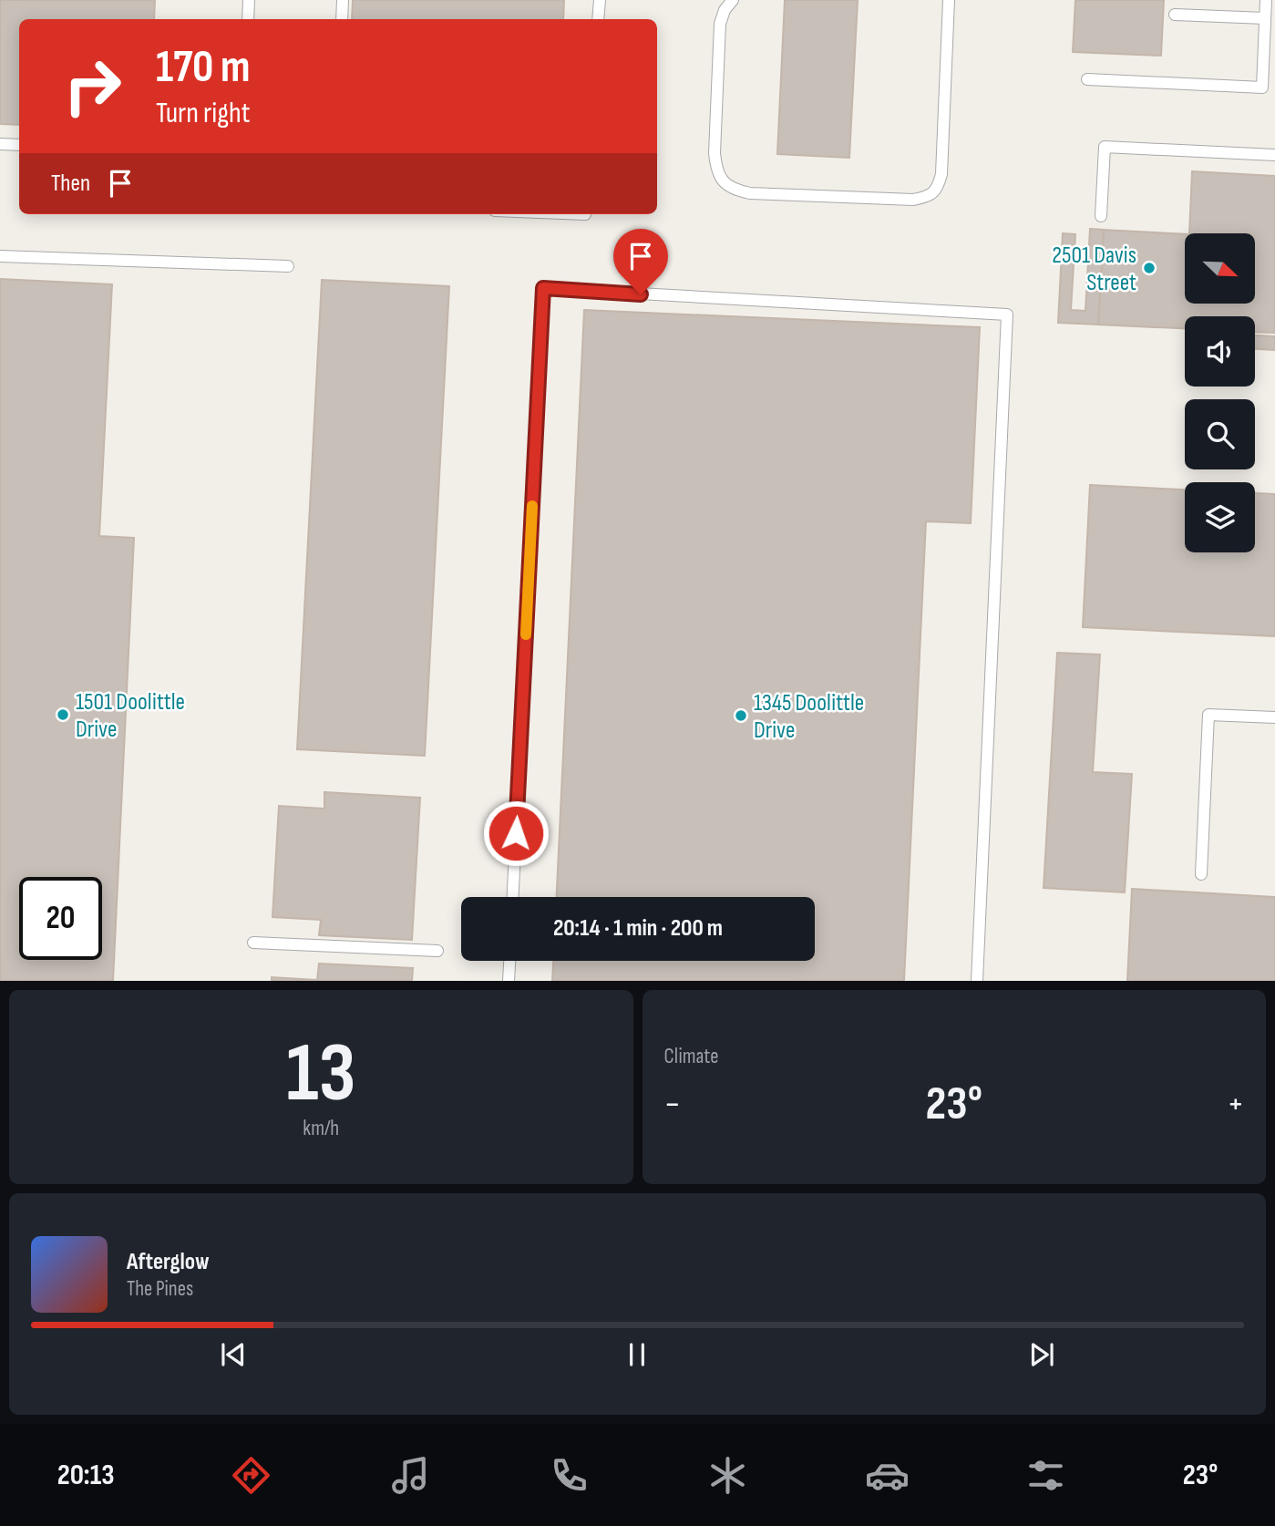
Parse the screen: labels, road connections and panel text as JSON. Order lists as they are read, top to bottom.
{
  "places": ["2501 Davis Street", "1501 Doolittle Drive", "1345 Doolittle Drive"],
  "north": "bottom right",
  "page": {
    "turn": ["170 m", "Turn right"],
    "then": "Then",
    "limit": "20",
    "trip": "20:14 · 1 min · 200 m",
    "tile": [
      ["13", "km/h"],
      "Climate"
    ],
    "heat": ["−", "23°", "+"],
    "song": ["Afterglow", "The Pines"],
    "tabs": ["20:13", "23°"]
  }
}
